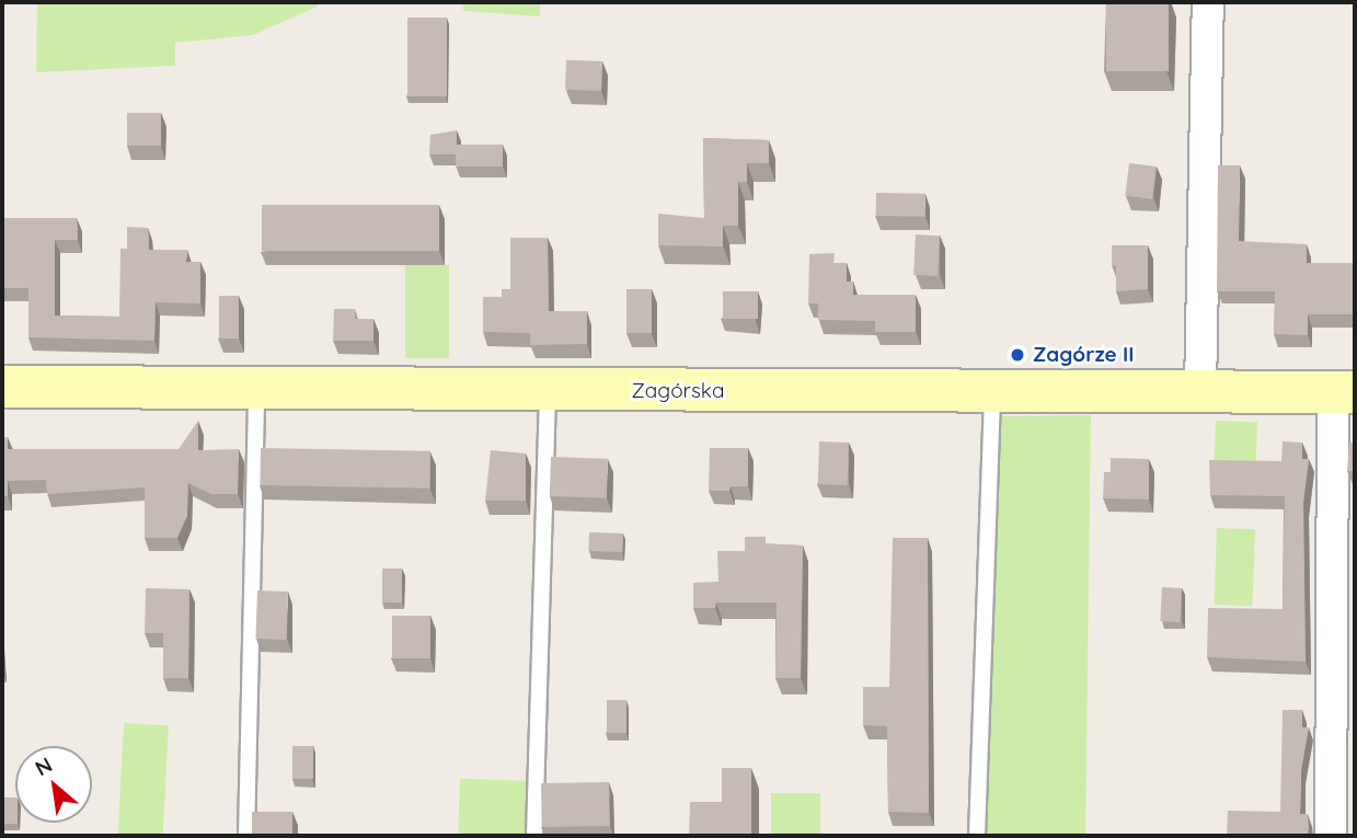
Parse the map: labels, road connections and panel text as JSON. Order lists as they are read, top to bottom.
{
  "streets": {
    "street": ["Zagórska"]
  },
  "places": ["Zagórze II"],
  "north": "top left"
}
